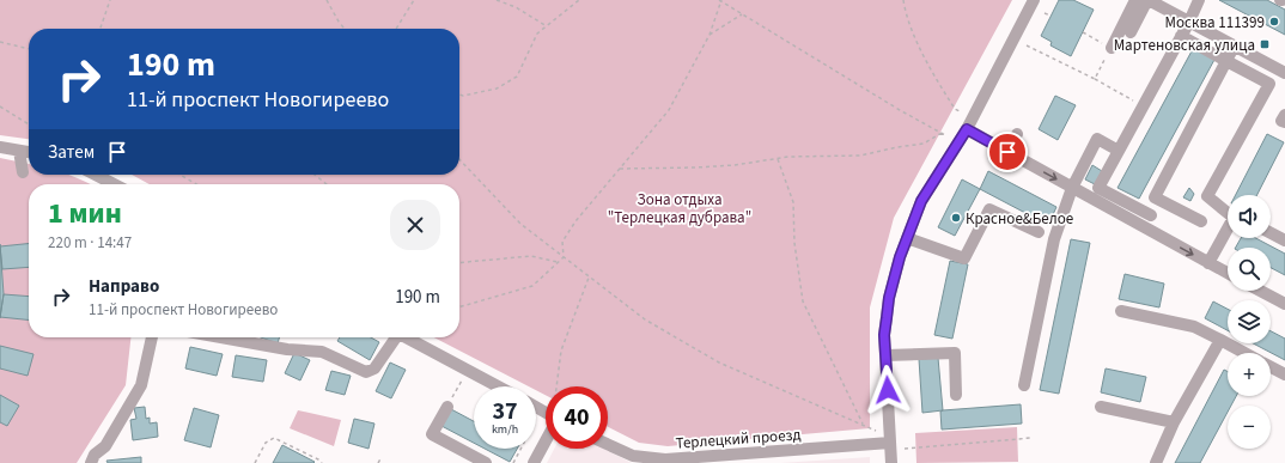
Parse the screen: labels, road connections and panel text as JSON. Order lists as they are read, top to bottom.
{
  "streets": {
    "street": ["Терлецкий проезд"]
  },
  "parks": ["Зона отдыха \"Терлецкая дубрава\""],
  "places": {
    "other": ["Москва 111399", "Красное&Белое"],
    "transit": ["Мартеновская улица"]
  },
  "page": {
    "turn": ["190 m", "11-й проспект Новогиреево"],
    "then": "Затем",
    "heading": ["1 мин", "220 m · 14:47"],
    "map_buttons": ["+", "−"],
    "list": [
      {
        "name": "Направо",
        "note": "11-й проспект Новогиреево",
        "value": "190 m"
      }
    ],
    "speed": "37 km/h",
    "limit": "40"
  }
}
